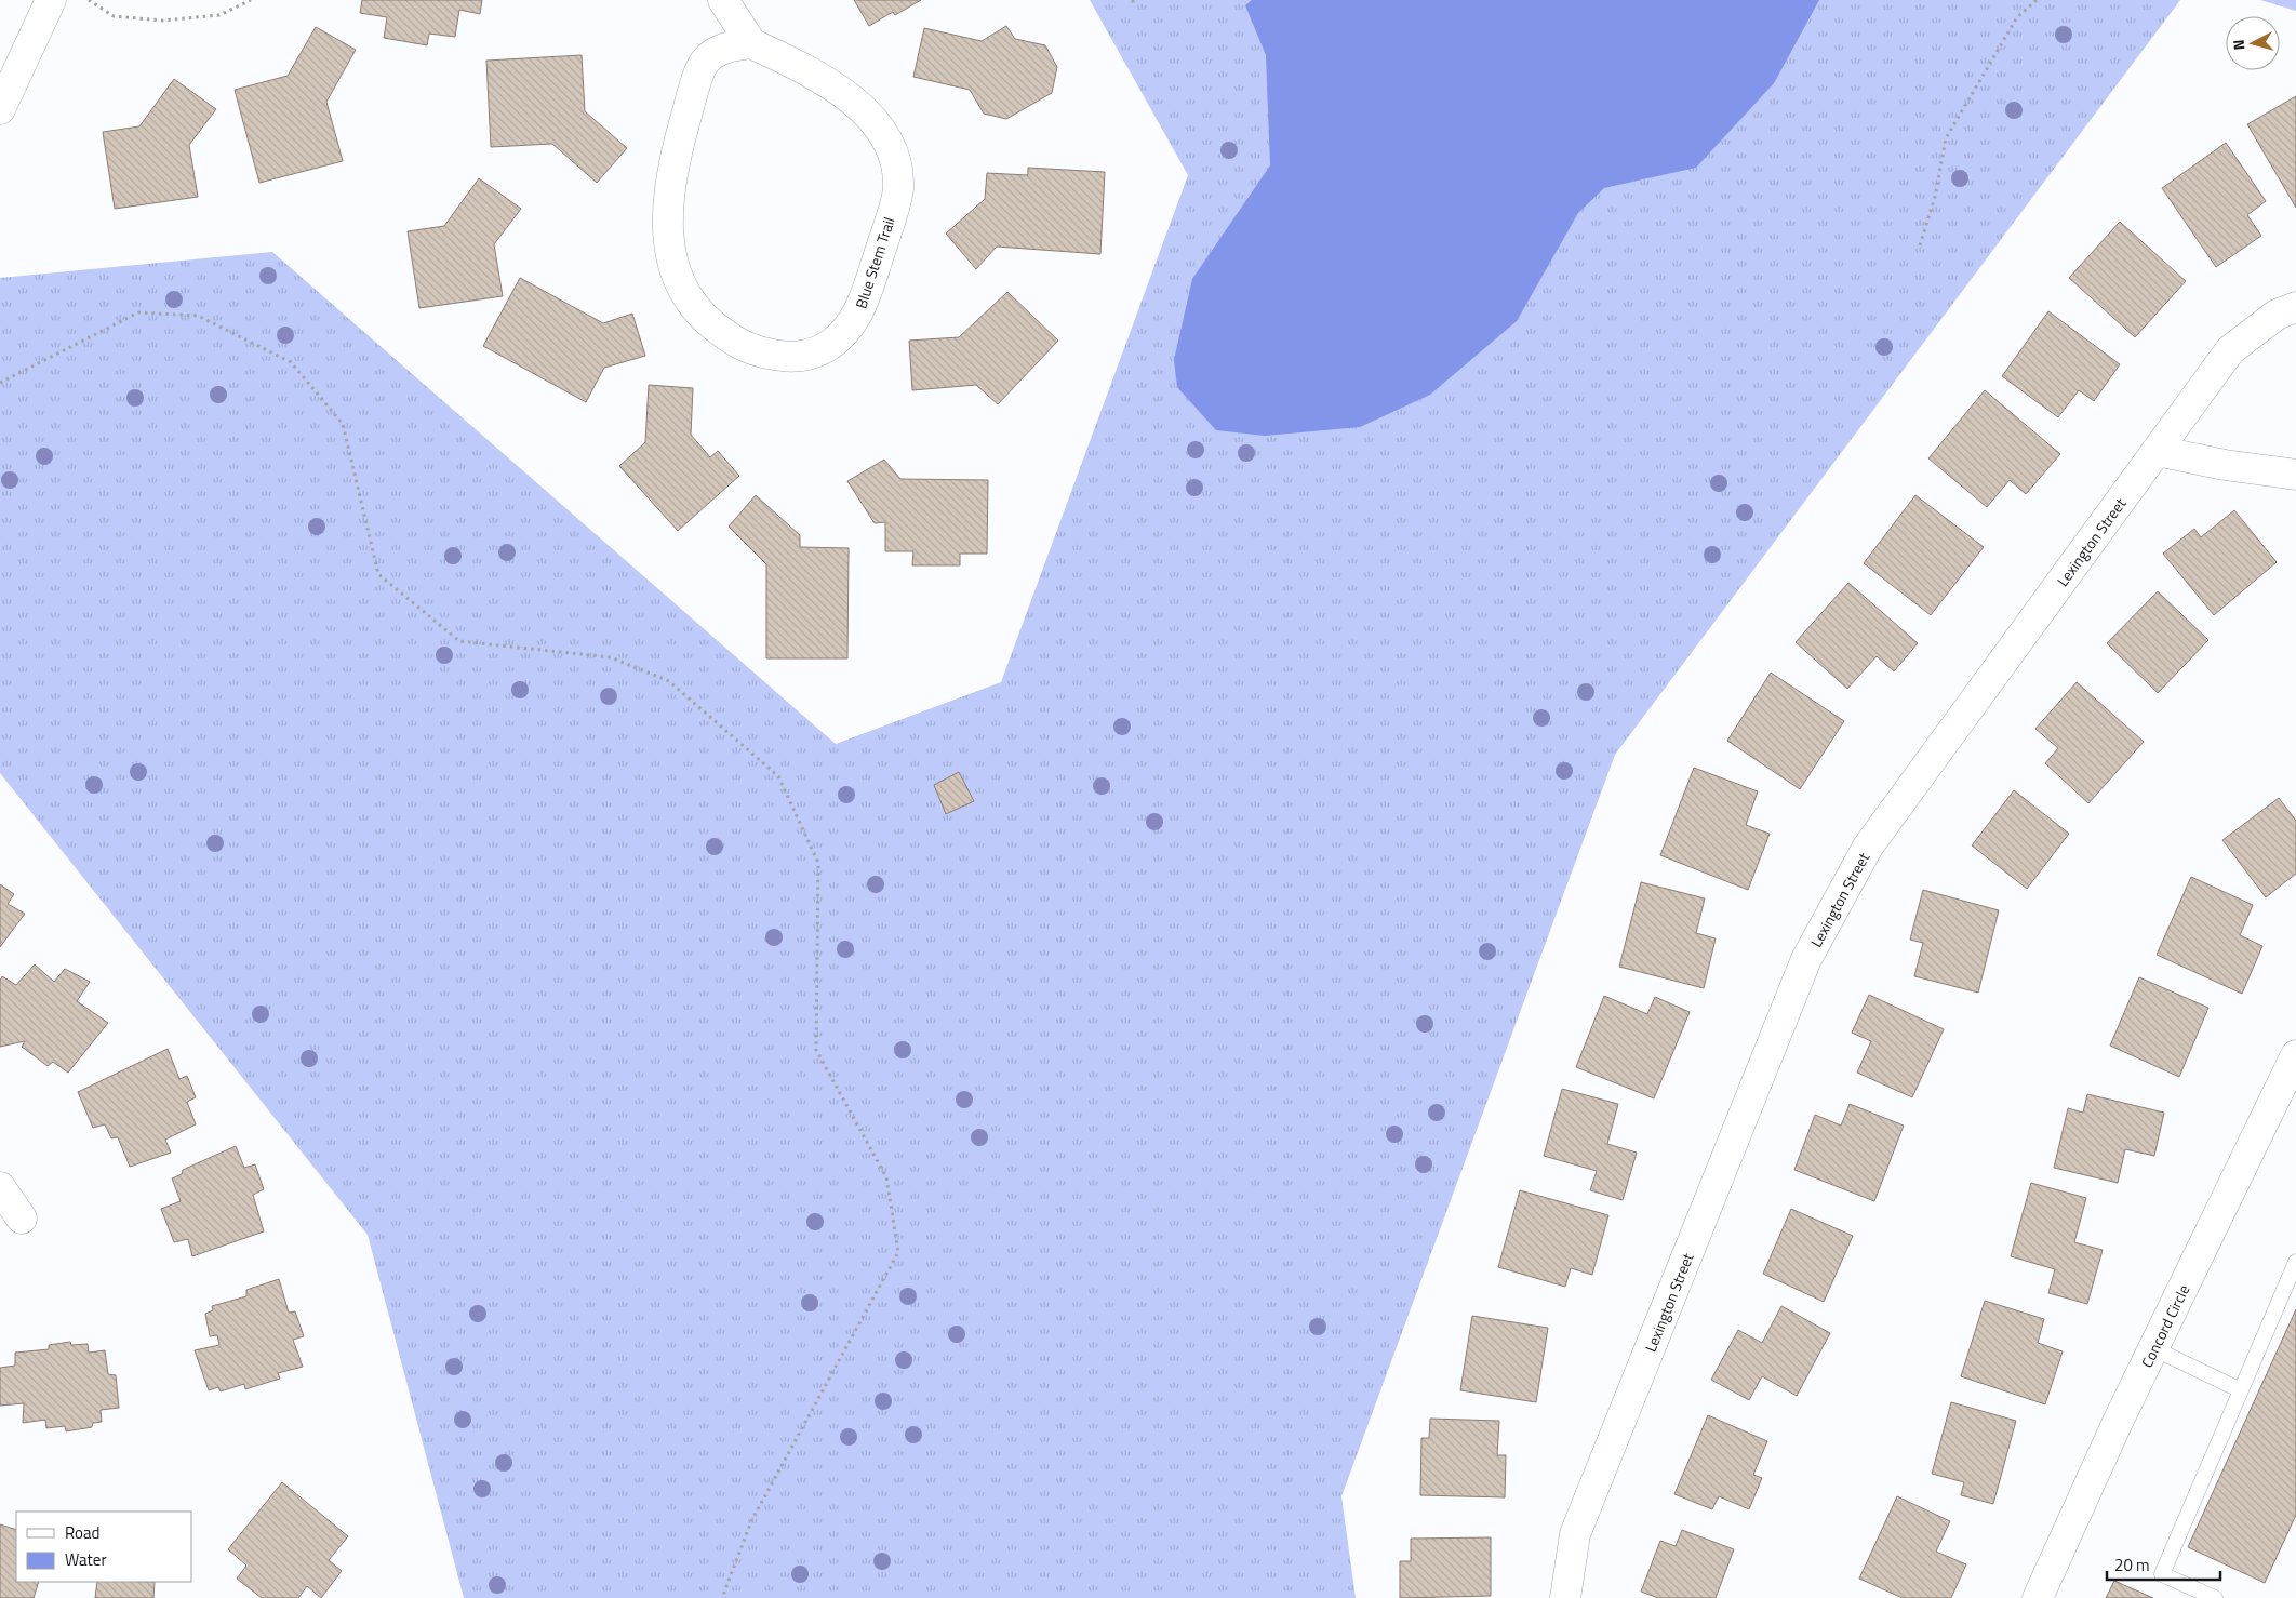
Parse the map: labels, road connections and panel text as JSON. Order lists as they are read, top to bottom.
{
  "streets": {
    "street": ["Blue Stem Trail", "Lexington Street", "Concord Circle"]
  },
  "legend": ["Road", "Water"],
  "scale_bar": "20 m",
  "north": "left"
}
